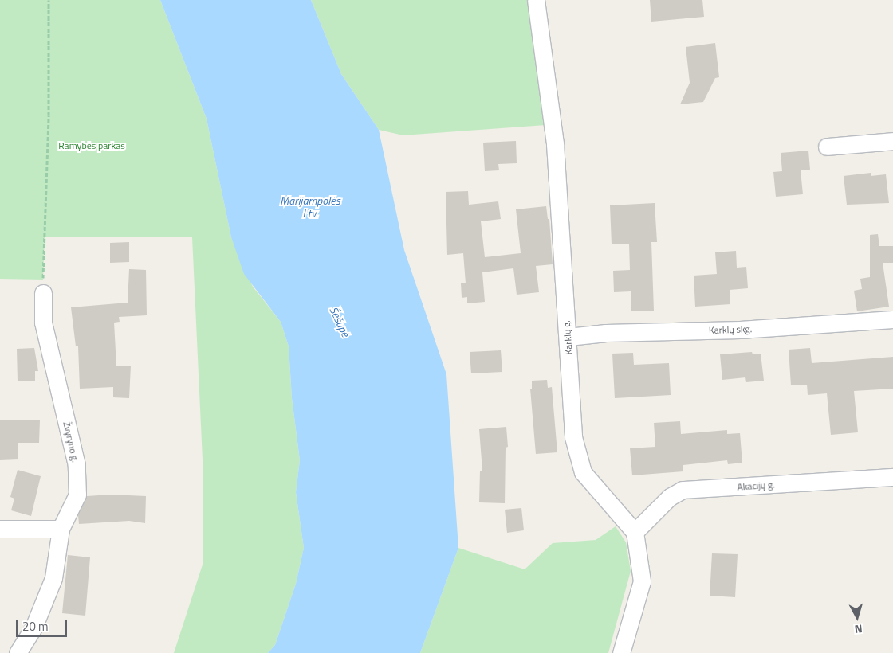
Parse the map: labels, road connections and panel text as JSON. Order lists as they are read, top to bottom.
{
  "streets": {
    "street": [
      "Karklų skg.",
      "Karklų g.",
      "Žvyryno g.",
      "Akacijų g."
    ]
  },
  "crossings": [
    ["Karklų skg.", "Karklų g."],
    ["Karklų g.", "Akacijų g."]
  ],
  "water": ["Marijampolės I tv.", "Šešupė"],
  "parks": ["Ramybės parkas"],
  "scale_bar": "20 m",
  "north": "bottom"
}
